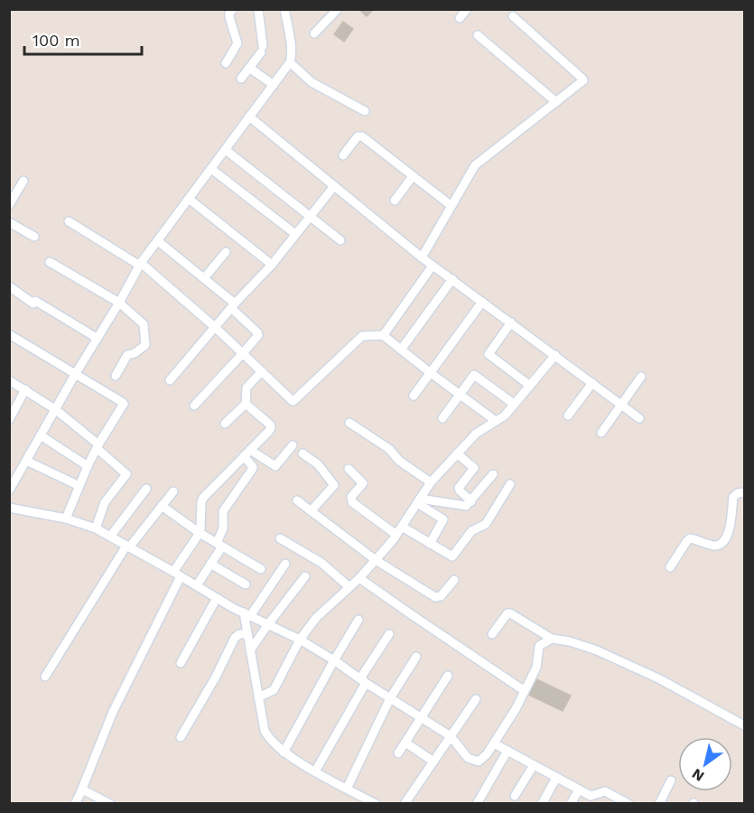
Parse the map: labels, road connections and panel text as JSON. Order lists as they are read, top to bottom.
{
  "scale_bar": "100 m",
  "north": "bottom left"
}
